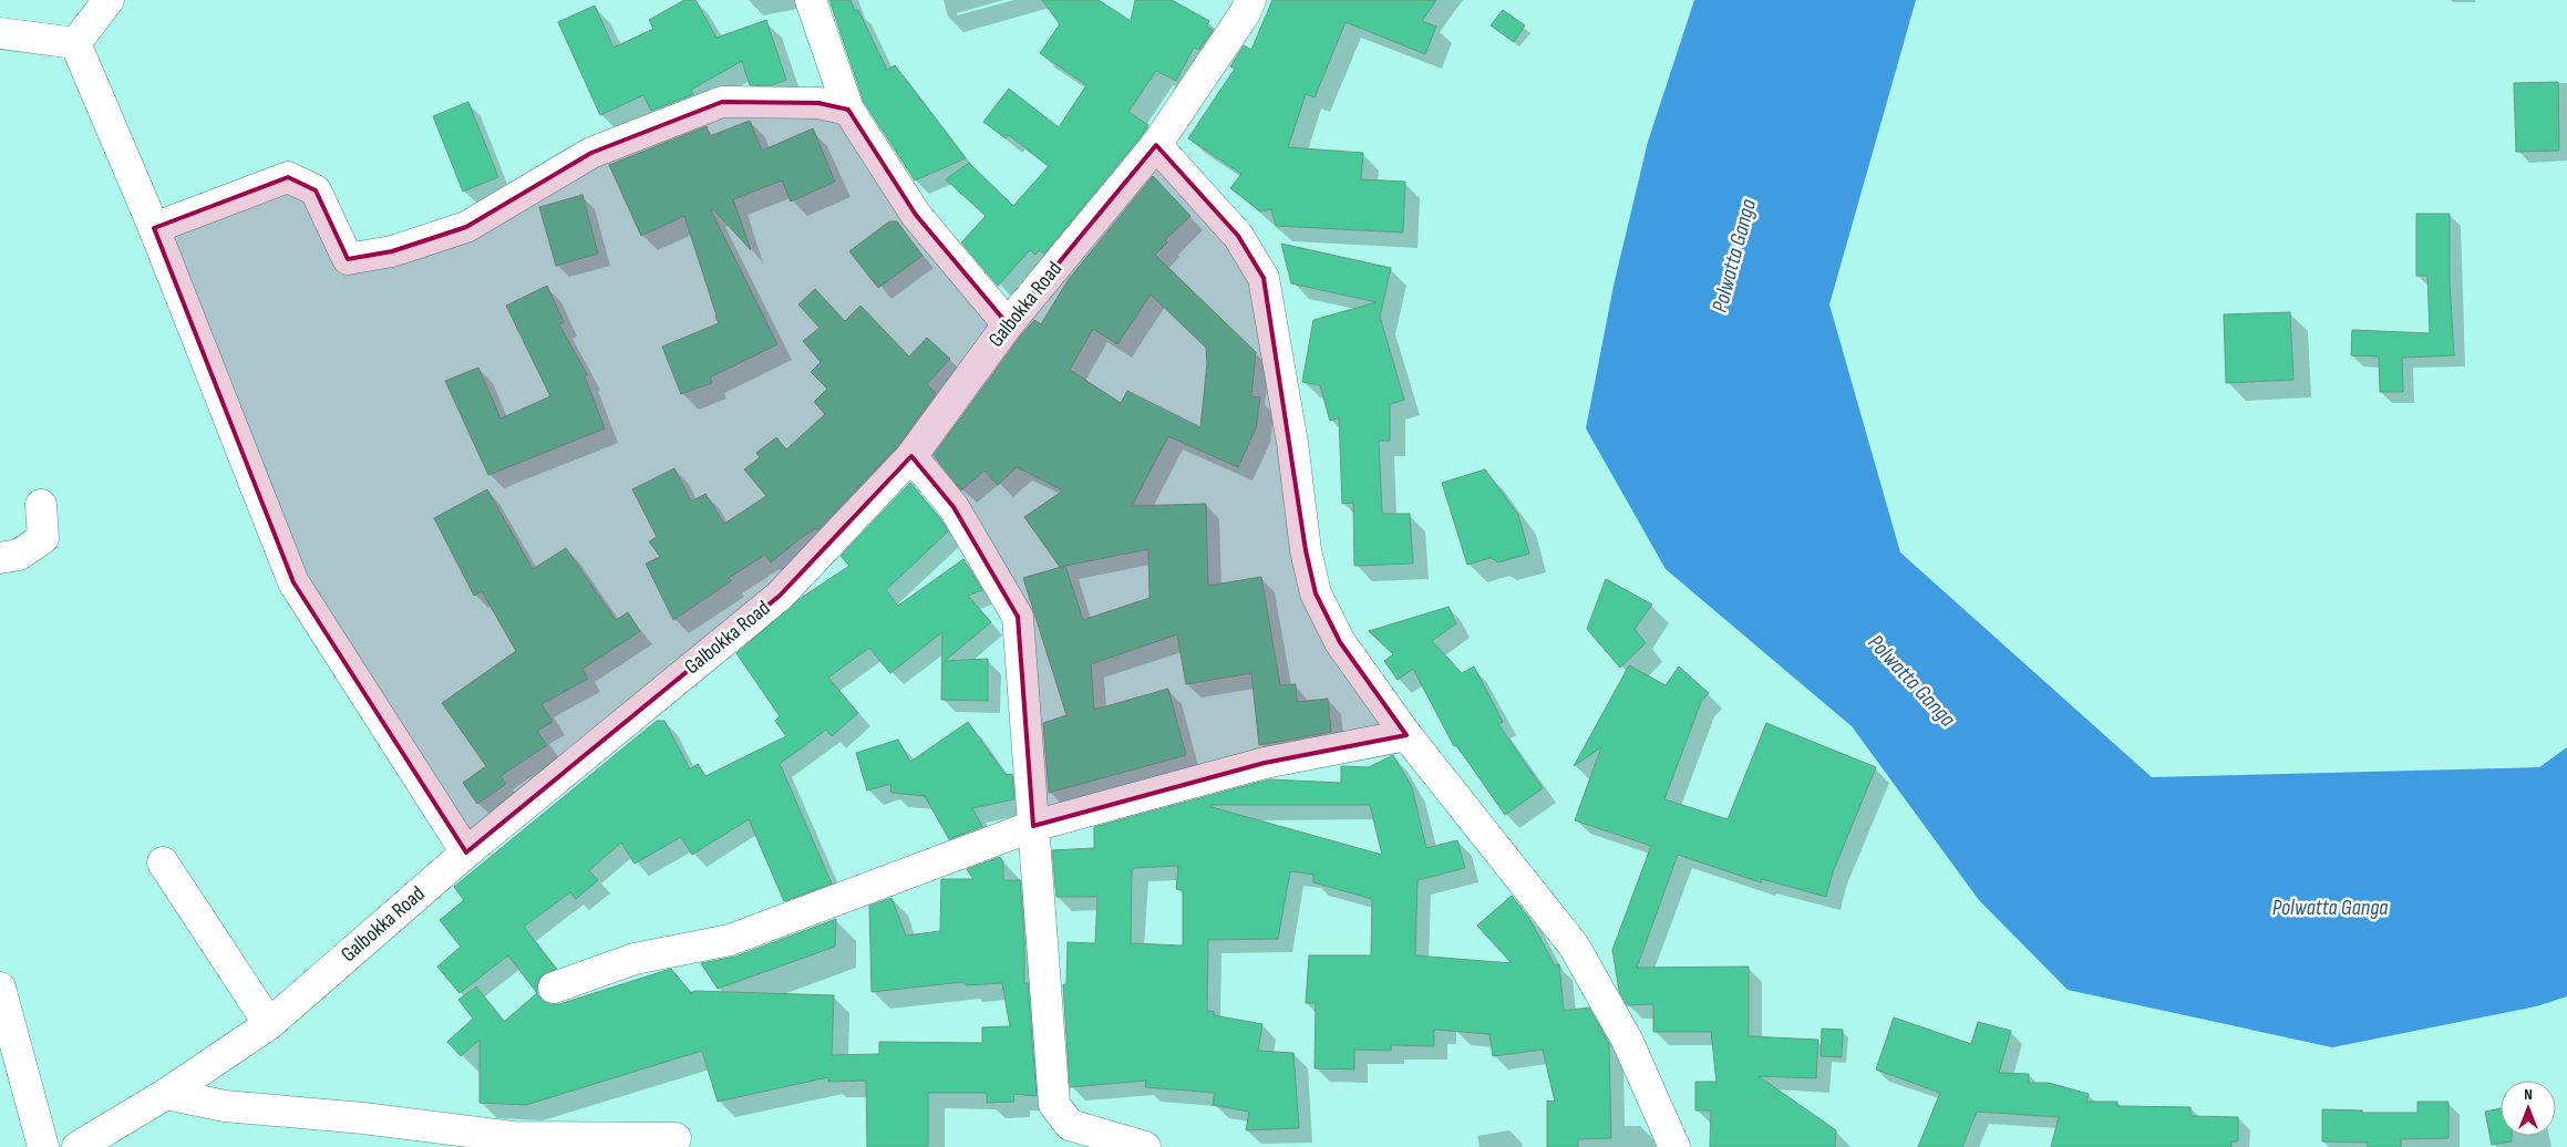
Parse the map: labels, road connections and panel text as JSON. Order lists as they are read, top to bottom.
{
  "streets": {
    "street": ["Galbokka Road"]
  },
  "water": ["Polwatta Ganga"],
  "north": "top"
}
